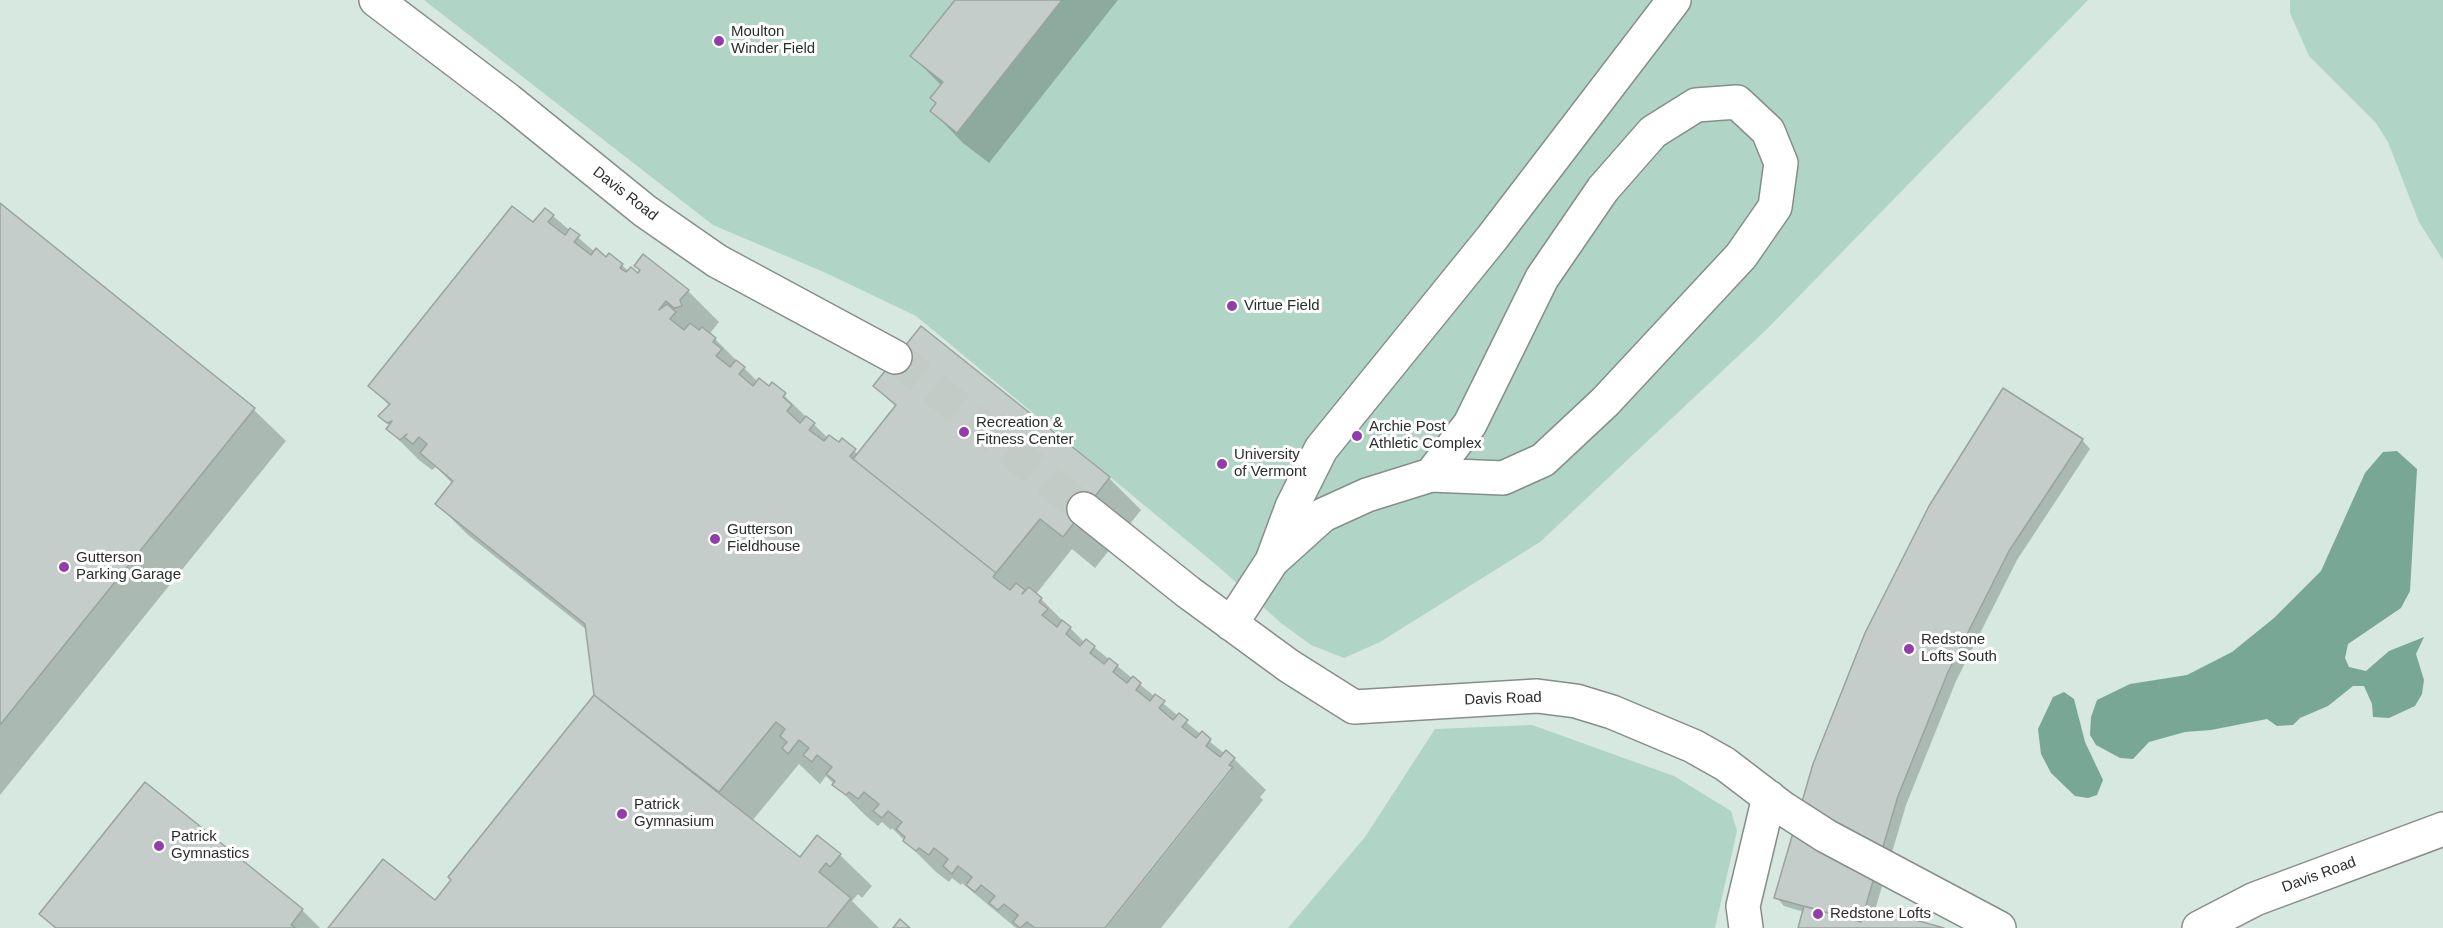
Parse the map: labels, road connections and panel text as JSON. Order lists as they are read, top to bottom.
{
  "streets": {
    "street": ["Davis Road"]
  },
  "places": [
    "Moulton Winder Field",
    "Virtue Field",
    "Recreation & Fitness Center",
    "Archie Post Athletic Complex",
    "University of Vermont",
    "Gutterson Fieldhouse",
    "Gutterson Parking Garage",
    "Redstone Lofts South",
    "Patrick Gymnasium",
    "Patrick Gymnastics",
    "Redstone Lofts"
  ]
}
